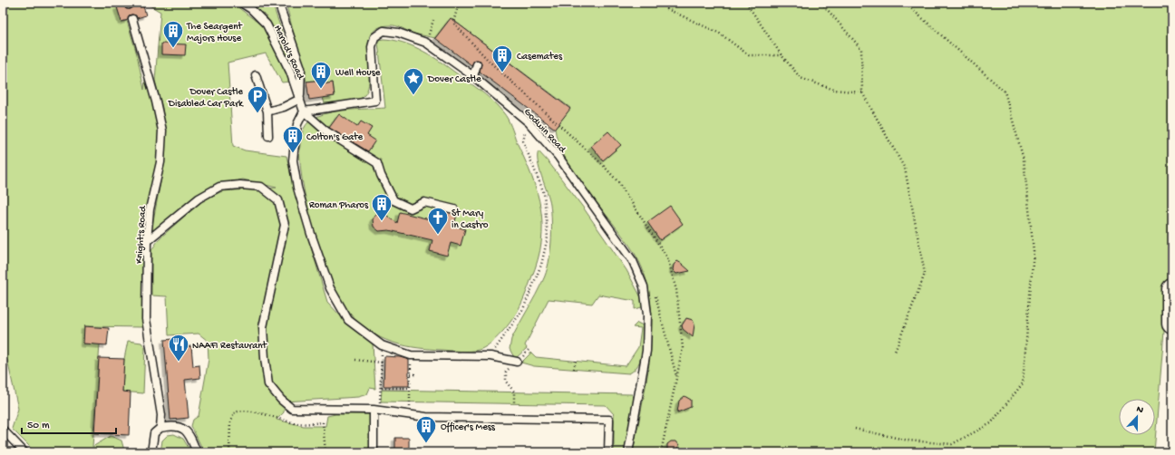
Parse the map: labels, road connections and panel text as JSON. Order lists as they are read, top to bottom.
{
  "streets": {
    "lane": ["Harold's Road", "Godwin Road", "Knight's Road"]
  },
  "places": {
    "building": [
      "The Seargent Majors House",
      "Casemates",
      "Well House",
      "Colton's Gate",
      "Roman Pharos",
      "Officer's Mess"
    ],
    "place": ["Dover Castle"],
    "parking": ["Dover Castle Disabled Car Park"],
    "church": ["St Mary in Castro"],
    "restaurant": ["NAAFI Restaurant"]
  },
  "scale_bar": "50 m",
  "north": "top"
}
